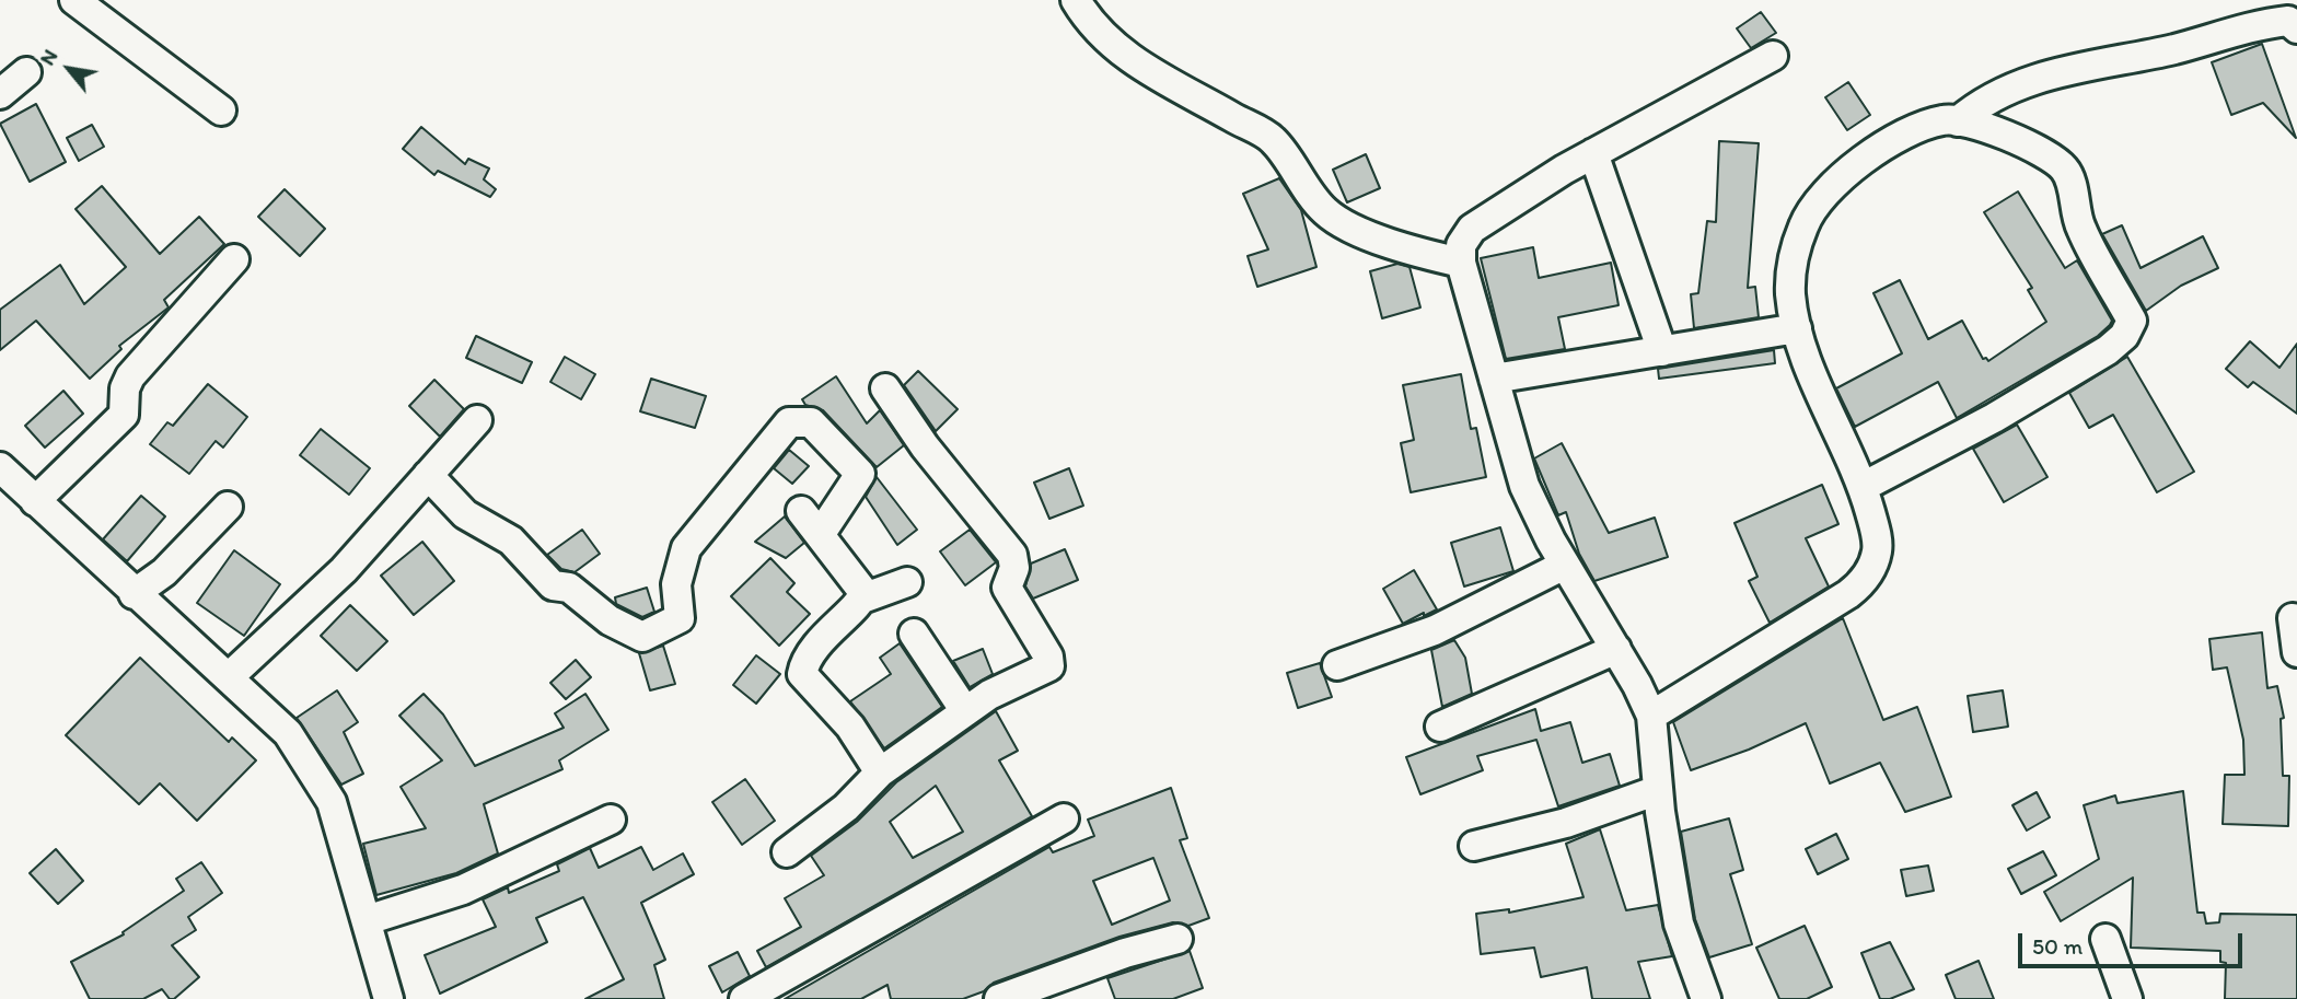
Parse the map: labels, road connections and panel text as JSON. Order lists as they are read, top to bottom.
{
  "scale_bar": "50 m",
  "north": "top left"
}
